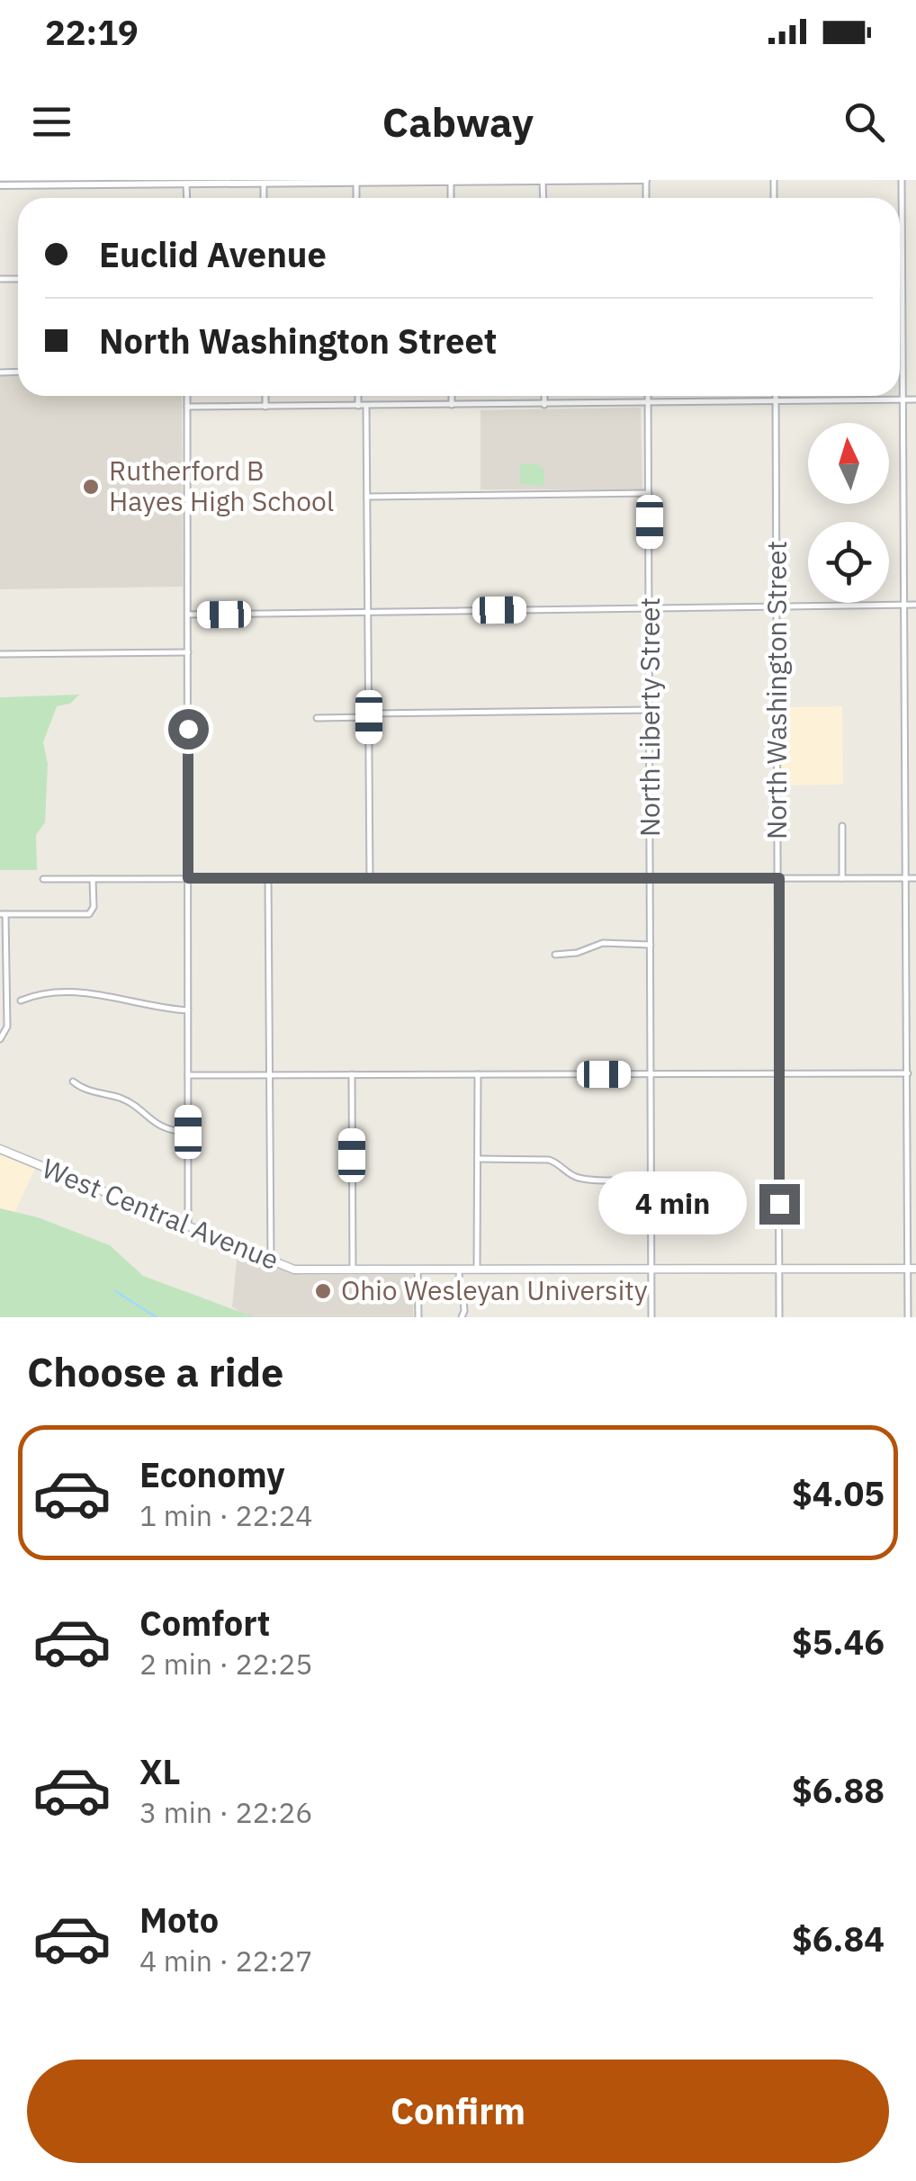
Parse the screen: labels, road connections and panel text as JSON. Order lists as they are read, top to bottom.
{
  "streets": {
    "main road": ["West Central Avenue"],
    "street": ["North Washington Street", "North Liberty Street"]
  },
  "crossings": [
    ["North Washington Street", "West Central Avenue"],
    ["North Liberty Street", "West Central Avenue"]
  ],
  "places": ["Rutherford B Hayes High School", "Ohio Wesleyan University"],
  "north": "top",
  "page": {
    "status": "22:19",
    "header": "Cabway",
    "banner": ["Euclid Avenue", "North Washington Street"],
    "bubble": "4 min",
    "heading": "Choose a ride",
    "list": [
      {
        "name": "Economy",
        "note": "1 min · 22:24",
        "value": "$4.05"
      },
      {
        "name": "Comfort",
        "note": "2 min · 22:25",
        "value": "$5.46"
      },
      {
        "name": "XL",
        "note": "3 min · 22:26",
        "value": "$6.88"
      },
      {
        "name": "Moto",
        "note": "4 min · 22:27",
        "value": "$6.84"
      }
    ],
    "buttons": "Confirm"
  }
}
